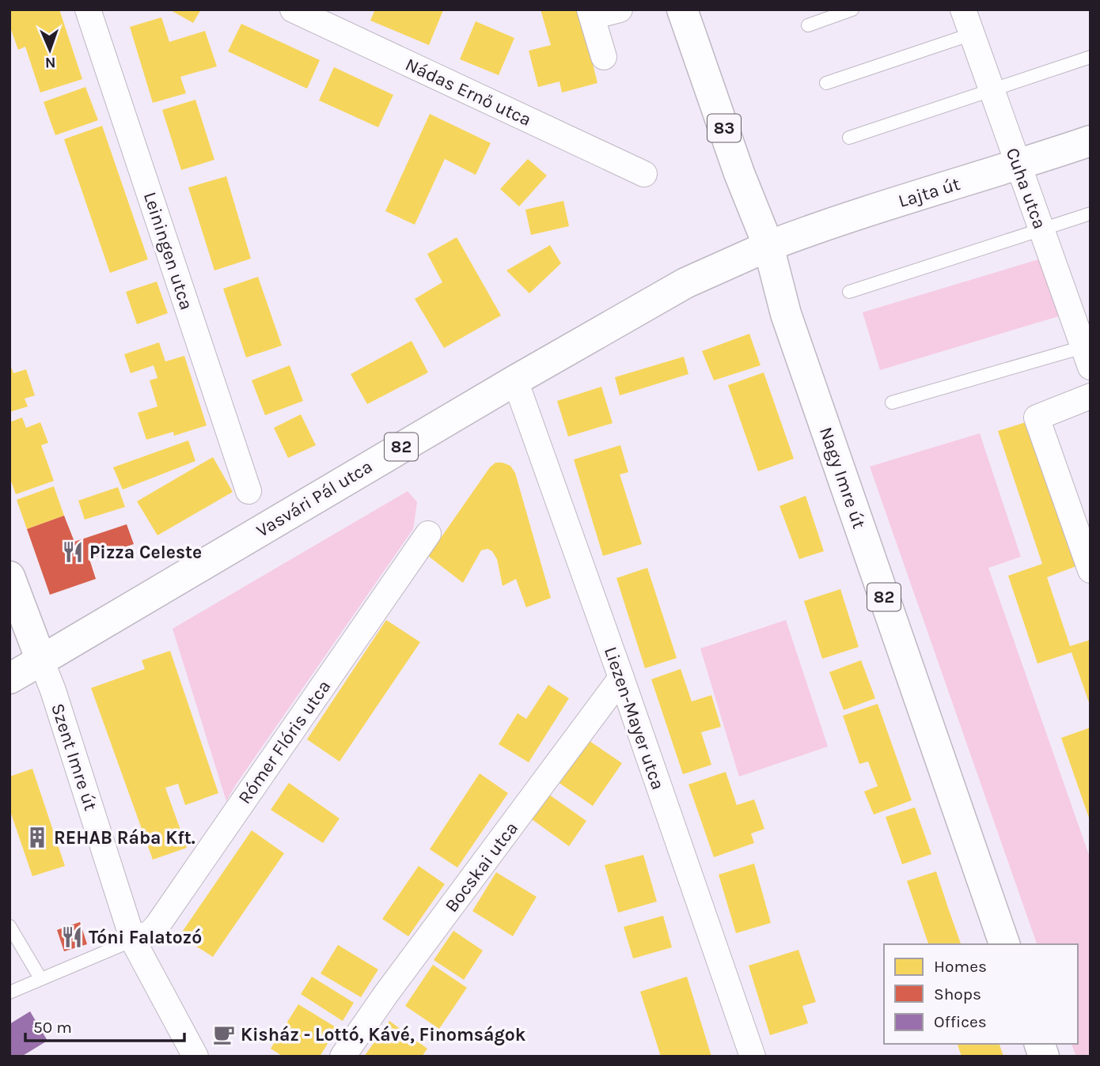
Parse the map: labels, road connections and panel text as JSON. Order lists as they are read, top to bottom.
{
  "streets": {
    "main road": [
      "83",
      "Lajta út",
      "82",
      "Nagy Imre út",
      "Vasvári Pál utca",
      "Szent Imre út"
    ],
    "street": [
      "Nádas Ernő utca",
      "Cuha utca",
      "Leiningen utca",
      "Liezen-Mayer utca",
      "Rómer Flóris utca",
      "Bocskai utca"
    ]
  },
  "crossings": [
    ["Cuha utca", "Lajta út"],
    ["Lajta út", "Nagy Imre út"],
    ["Lajta út", "Vasvári Pál utca"],
    ["Nagy Imre út", "Vasvári Pál utca"],
    ["Vasvári Pál utca", "Liezen-Mayer utca"],
    ["Vasvári Pál utca", "Szent Imre út"],
    ["Liezen-Mayer utca", "Bocskai utca"],
    ["Rómer Flóris utca", "Szent Imre út"]
  ],
  "places": {
    "restaurant": ["Pizza Celeste", "Tóni Falatozó"],
    "building": ["REHAB Rába Kft."],
    "cafe": ["Kisház - Lottó, Kávé, Finomságok"]
  },
  "legend": ["Homes", "Shops", "Offices"],
  "scale_bar": "50 m",
  "north": "bottom"
}
